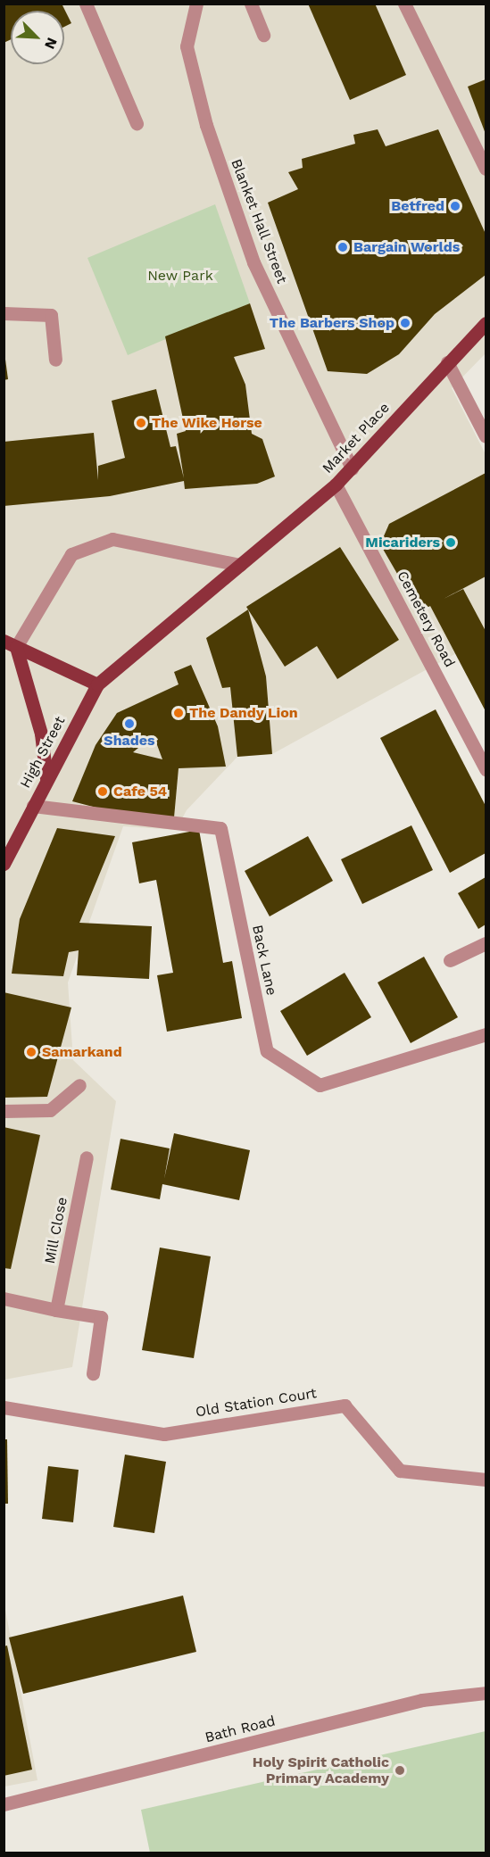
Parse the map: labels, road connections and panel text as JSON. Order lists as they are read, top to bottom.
{
  "streets": {
    "main road": ["Market Place", "High Street"],
    "street": [
      "Blanket Hall Street",
      "Cemetery Road",
      "Back Lane",
      "Mill Close",
      "Old Station Court",
      "Bath Road"
    ]
  },
  "crossings": [
    ["Blanket Hall Street", "Market Place"],
    ["Market Place", "Cemetery Road"],
    ["Market Place", "High Street"],
    ["High Street", "Back Lane"]
  ],
  "parks": ["New Park"],
  "places": [
    "Betfred",
    "Bargain Worlds",
    "The Barbers Shop",
    "The Wike Horse",
    "Micariders",
    "The Dandy Lion",
    "Shades",
    "Cafe 54",
    "Samarkand",
    "Holy Spirit Catholic Primary Academy"
  ],
  "north": "bottom right"
}
